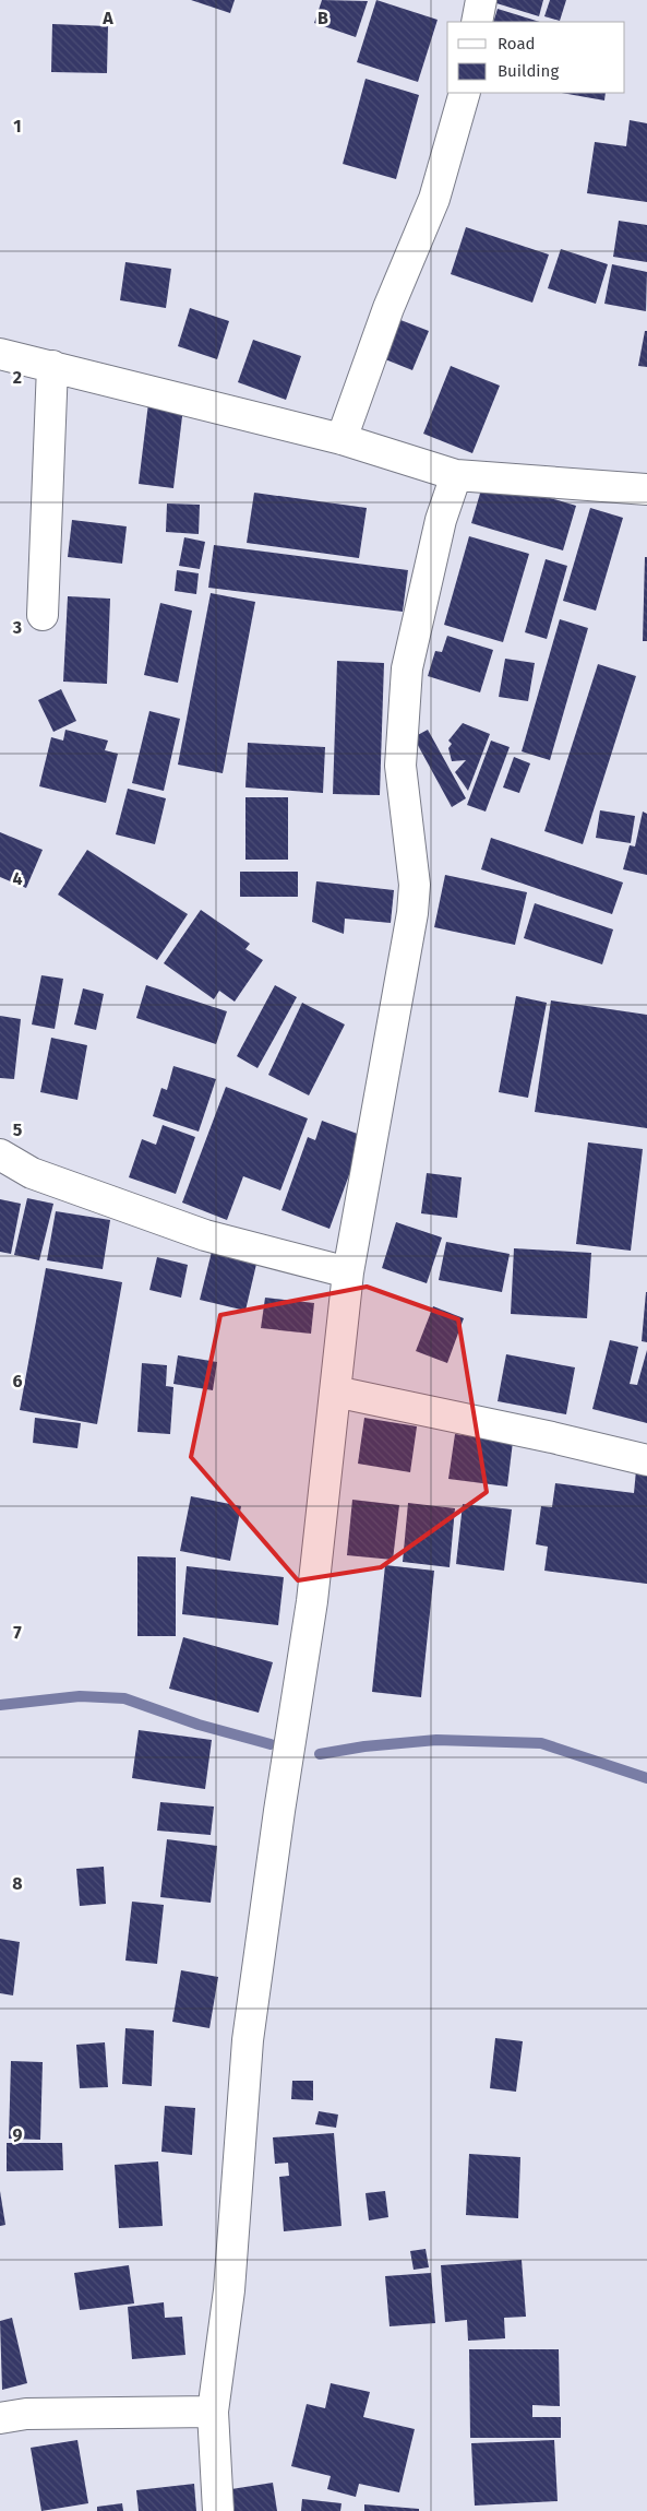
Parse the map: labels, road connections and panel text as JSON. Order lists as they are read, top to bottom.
{
  "legend": ["Road", "Building"],
  "grid": {
    "columns": ["A", "B"],
    "rows": [
      "1",
      "2",
      "3",
      "4",
      "5",
      "6",
      "7",
      "8",
      "9"
    ]
  }
}
